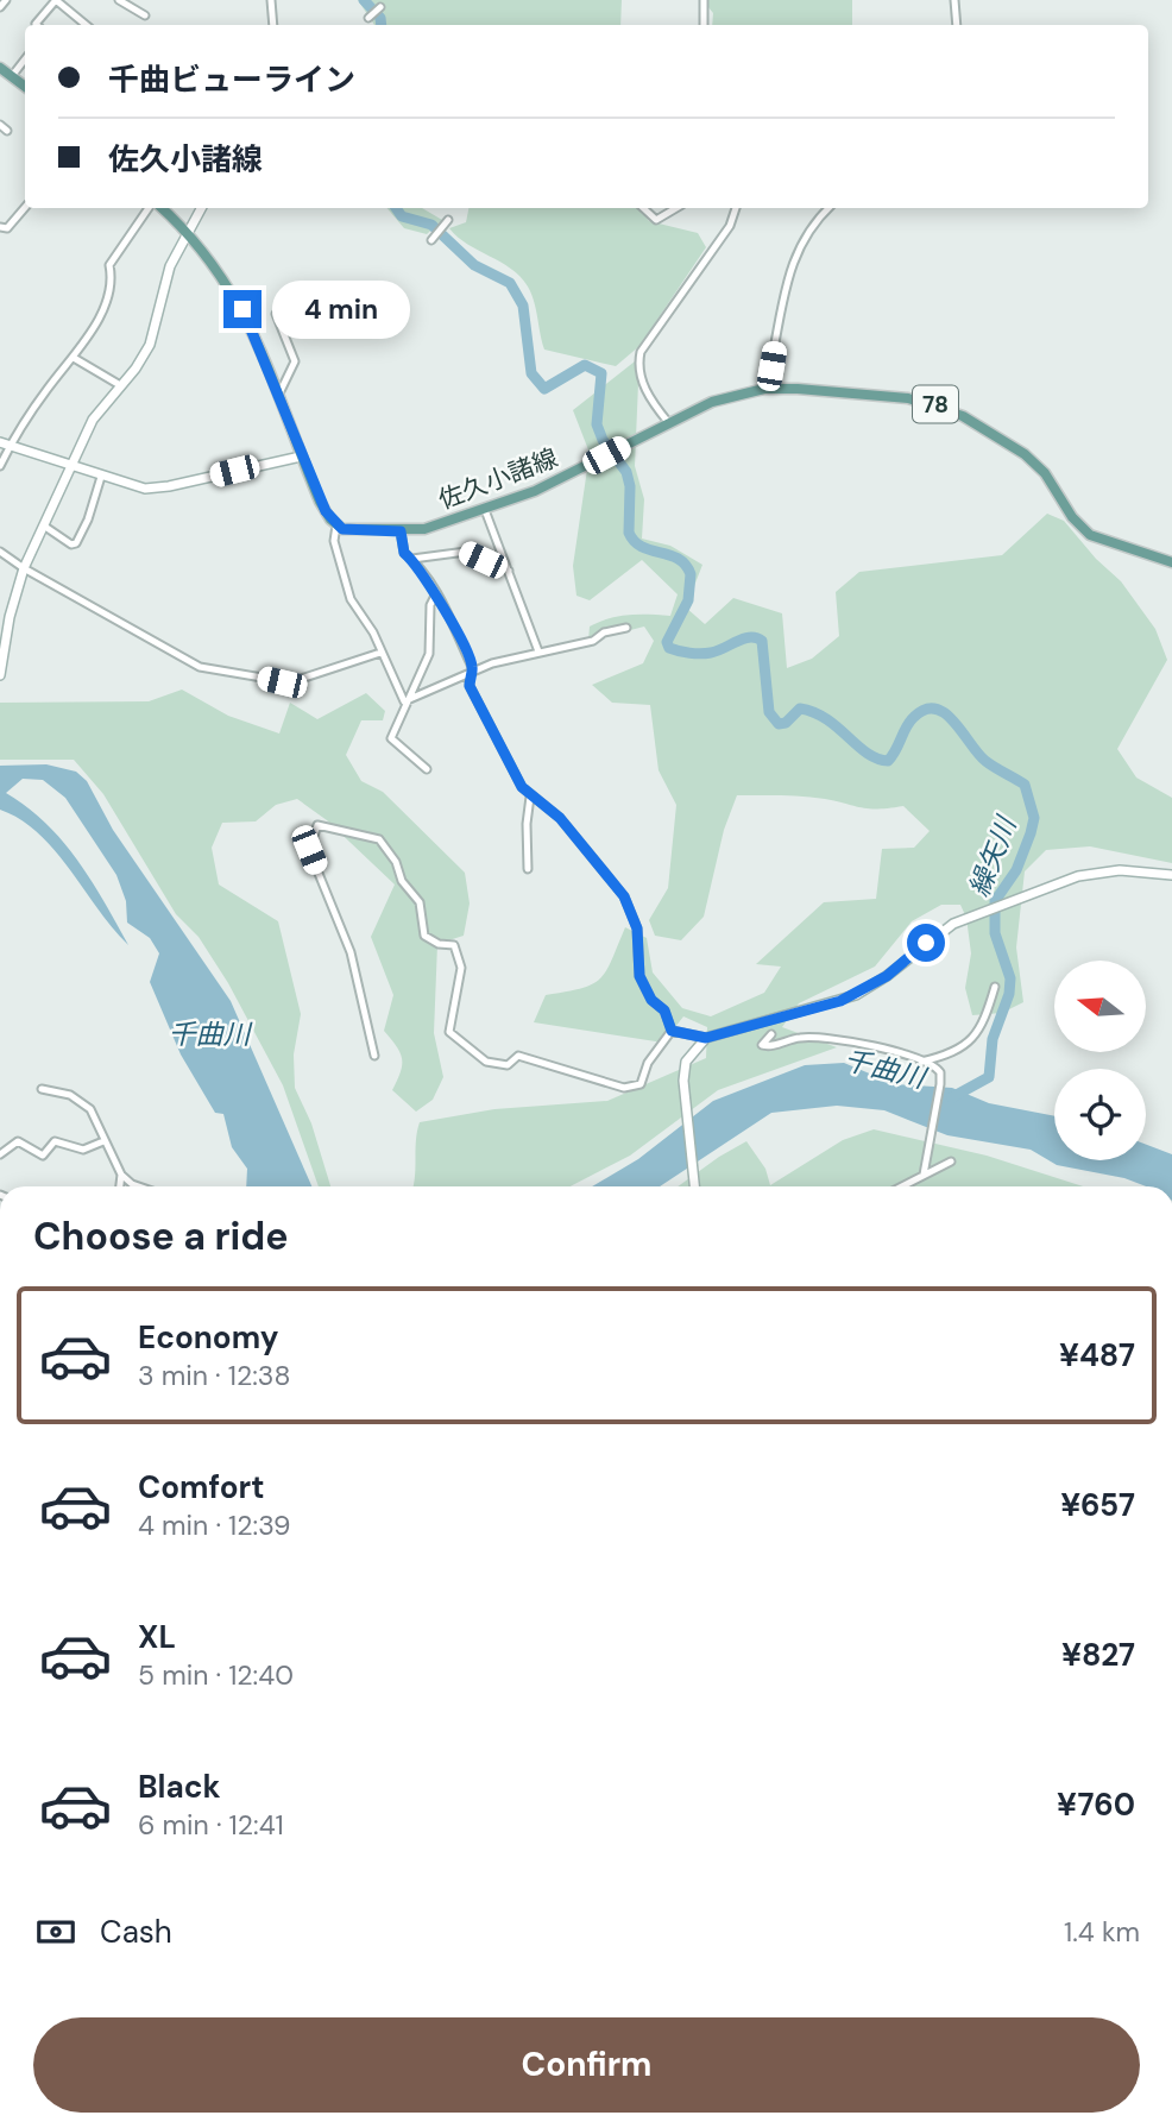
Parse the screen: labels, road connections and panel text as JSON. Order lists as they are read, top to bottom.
{
  "streets": {
    "main road": ["78", "佐久小諸線"]
  },
  "water": ["繰矢川", "千曲川"],
  "north": "left",
  "page": {
    "banner": ["千曲ビューライン", "佐久小諸線"],
    "bubble": "4 min",
    "heading": "Choose a ride",
    "list": [
      {
        "name": "Economy",
        "note": "3 min · 12:38",
        "value": "¥487"
      },
      {
        "name": "Comfort",
        "note": "4 min · 12:39",
        "value": "¥657"
      },
      {
        "name": "XL",
        "note": "5 min · 12:40",
        "value": "¥827"
      },
      {
        "name": "Black",
        "note": "6 min · 12:41",
        "value": "¥760"
      }
    ],
    "pay": ["Cash", "1.4 km"],
    "buttons": "Confirm"
  }
}
